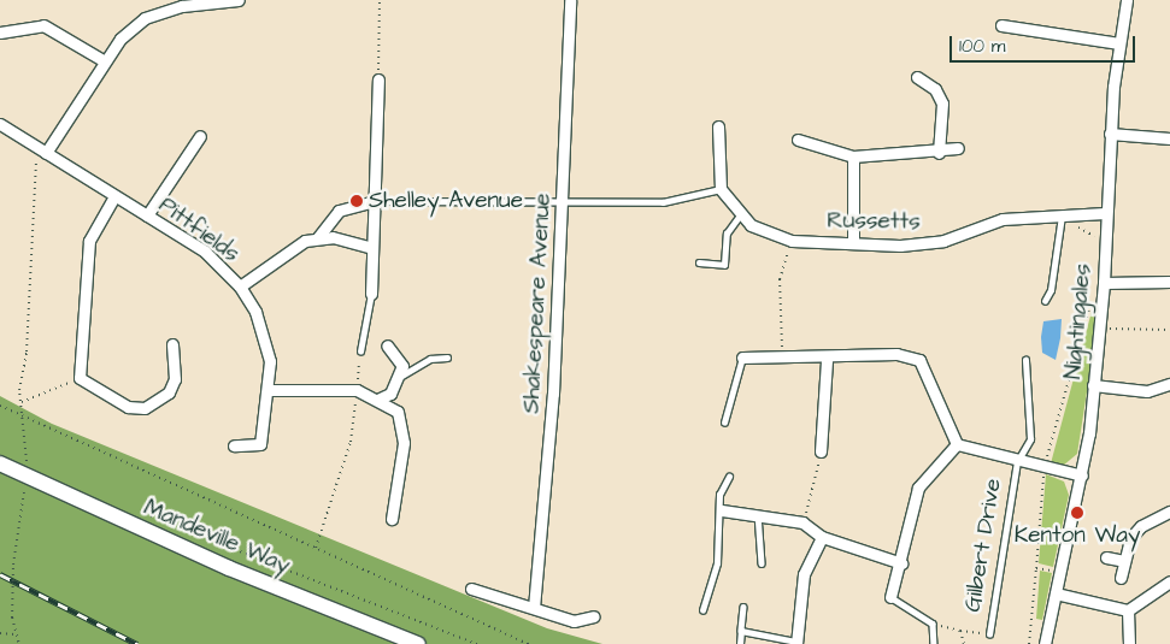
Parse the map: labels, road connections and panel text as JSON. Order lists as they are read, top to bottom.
{
  "streets": {
    "main road": ["Mandeville Way"],
    "street": [
      "Russetts",
      "Pittfields",
      "Shakespeare Avenue",
      "Nightingales",
      "Gilbert Drive"
    ]
  },
  "crossings": [
    ["Russetts", "Nightingales"],
    ["Nightingales", "Gilbert Drive"]
  ],
  "places": ["Shelley Avenue", "Kenton Way"],
  "scale_bar": "100 m"
}
